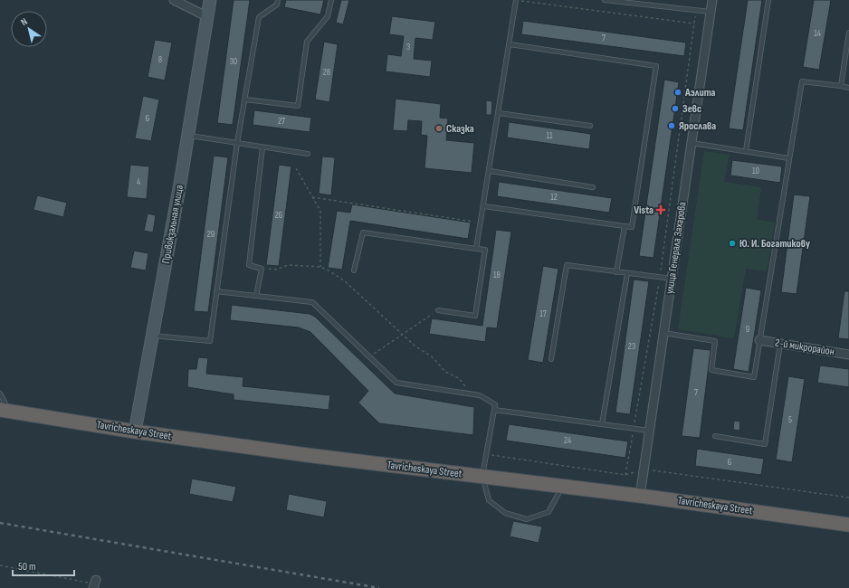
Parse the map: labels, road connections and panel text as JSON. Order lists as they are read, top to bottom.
{
  "streets": {
    "highway": ["Tavricheskaya Street"],
    "main road": ["Привокзальная улица"],
    "street": ["улица Генерала Захарова", "2-й микрорайон"]
  },
  "crossings": [
    ["Привокзальная улица", "Tavricheskaya Street"],
    ["улица Генерала Захарова", "Tavricheskaya Street"]
  ],
  "places": {
    "other": [
      "Аэлита",
      "Зевс",
      "Ярослава",
      "Сказка",
      "Ю. И. Богатикову"
    ],
    "health": ["Vista"]
  },
  "house_numbers": [
    "14",
    "7",
    "3",
    "8",
    "30",
    "28",
    "6",
    "27",
    "11",
    "10",
    "4",
    "12",
    "26",
    "29",
    "18",
    "17",
    "9",
    "23",
    "7",
    "5",
    "24",
    "6"
  ],
  "scale_bar": "50 m",
  "north": "top left"
}
